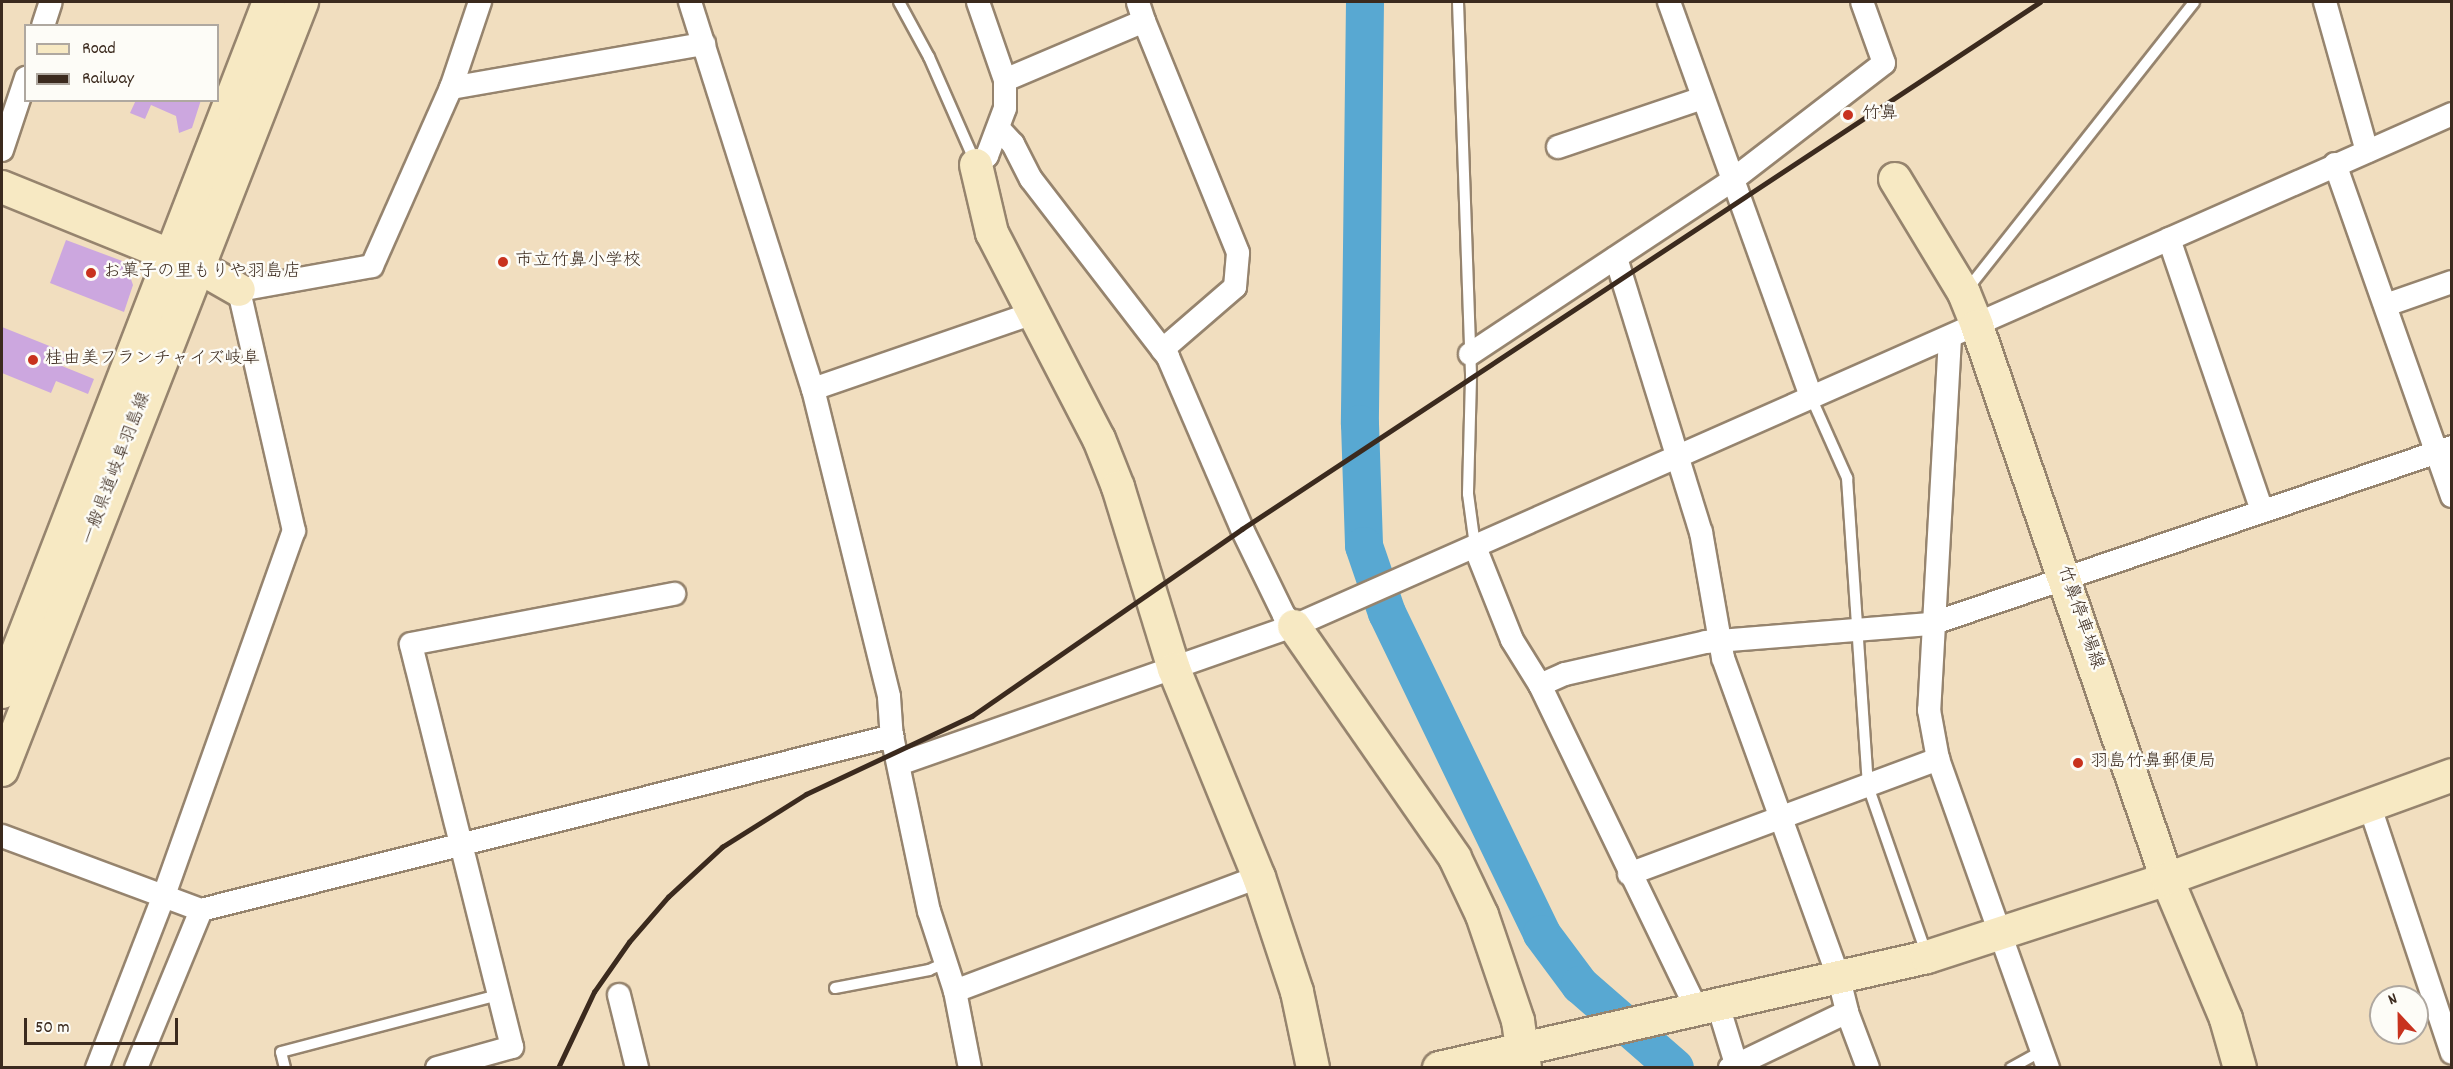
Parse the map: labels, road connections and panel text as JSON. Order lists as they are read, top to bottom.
{
  "streets": {
    "street": ["一般県道岐阜羽島線", "竹鼻停車場線"]
  },
  "places": [
    "竹鼻",
    "市立竹鼻小学校",
    "お菓子の里もりや羽島店",
    "桂由美フランチャイズ岐阜",
    "羽島竹鼻郵便局"
  ],
  "legend": ["Road", "Railway"],
  "scale_bar": "50 m",
  "north": "top"
}
